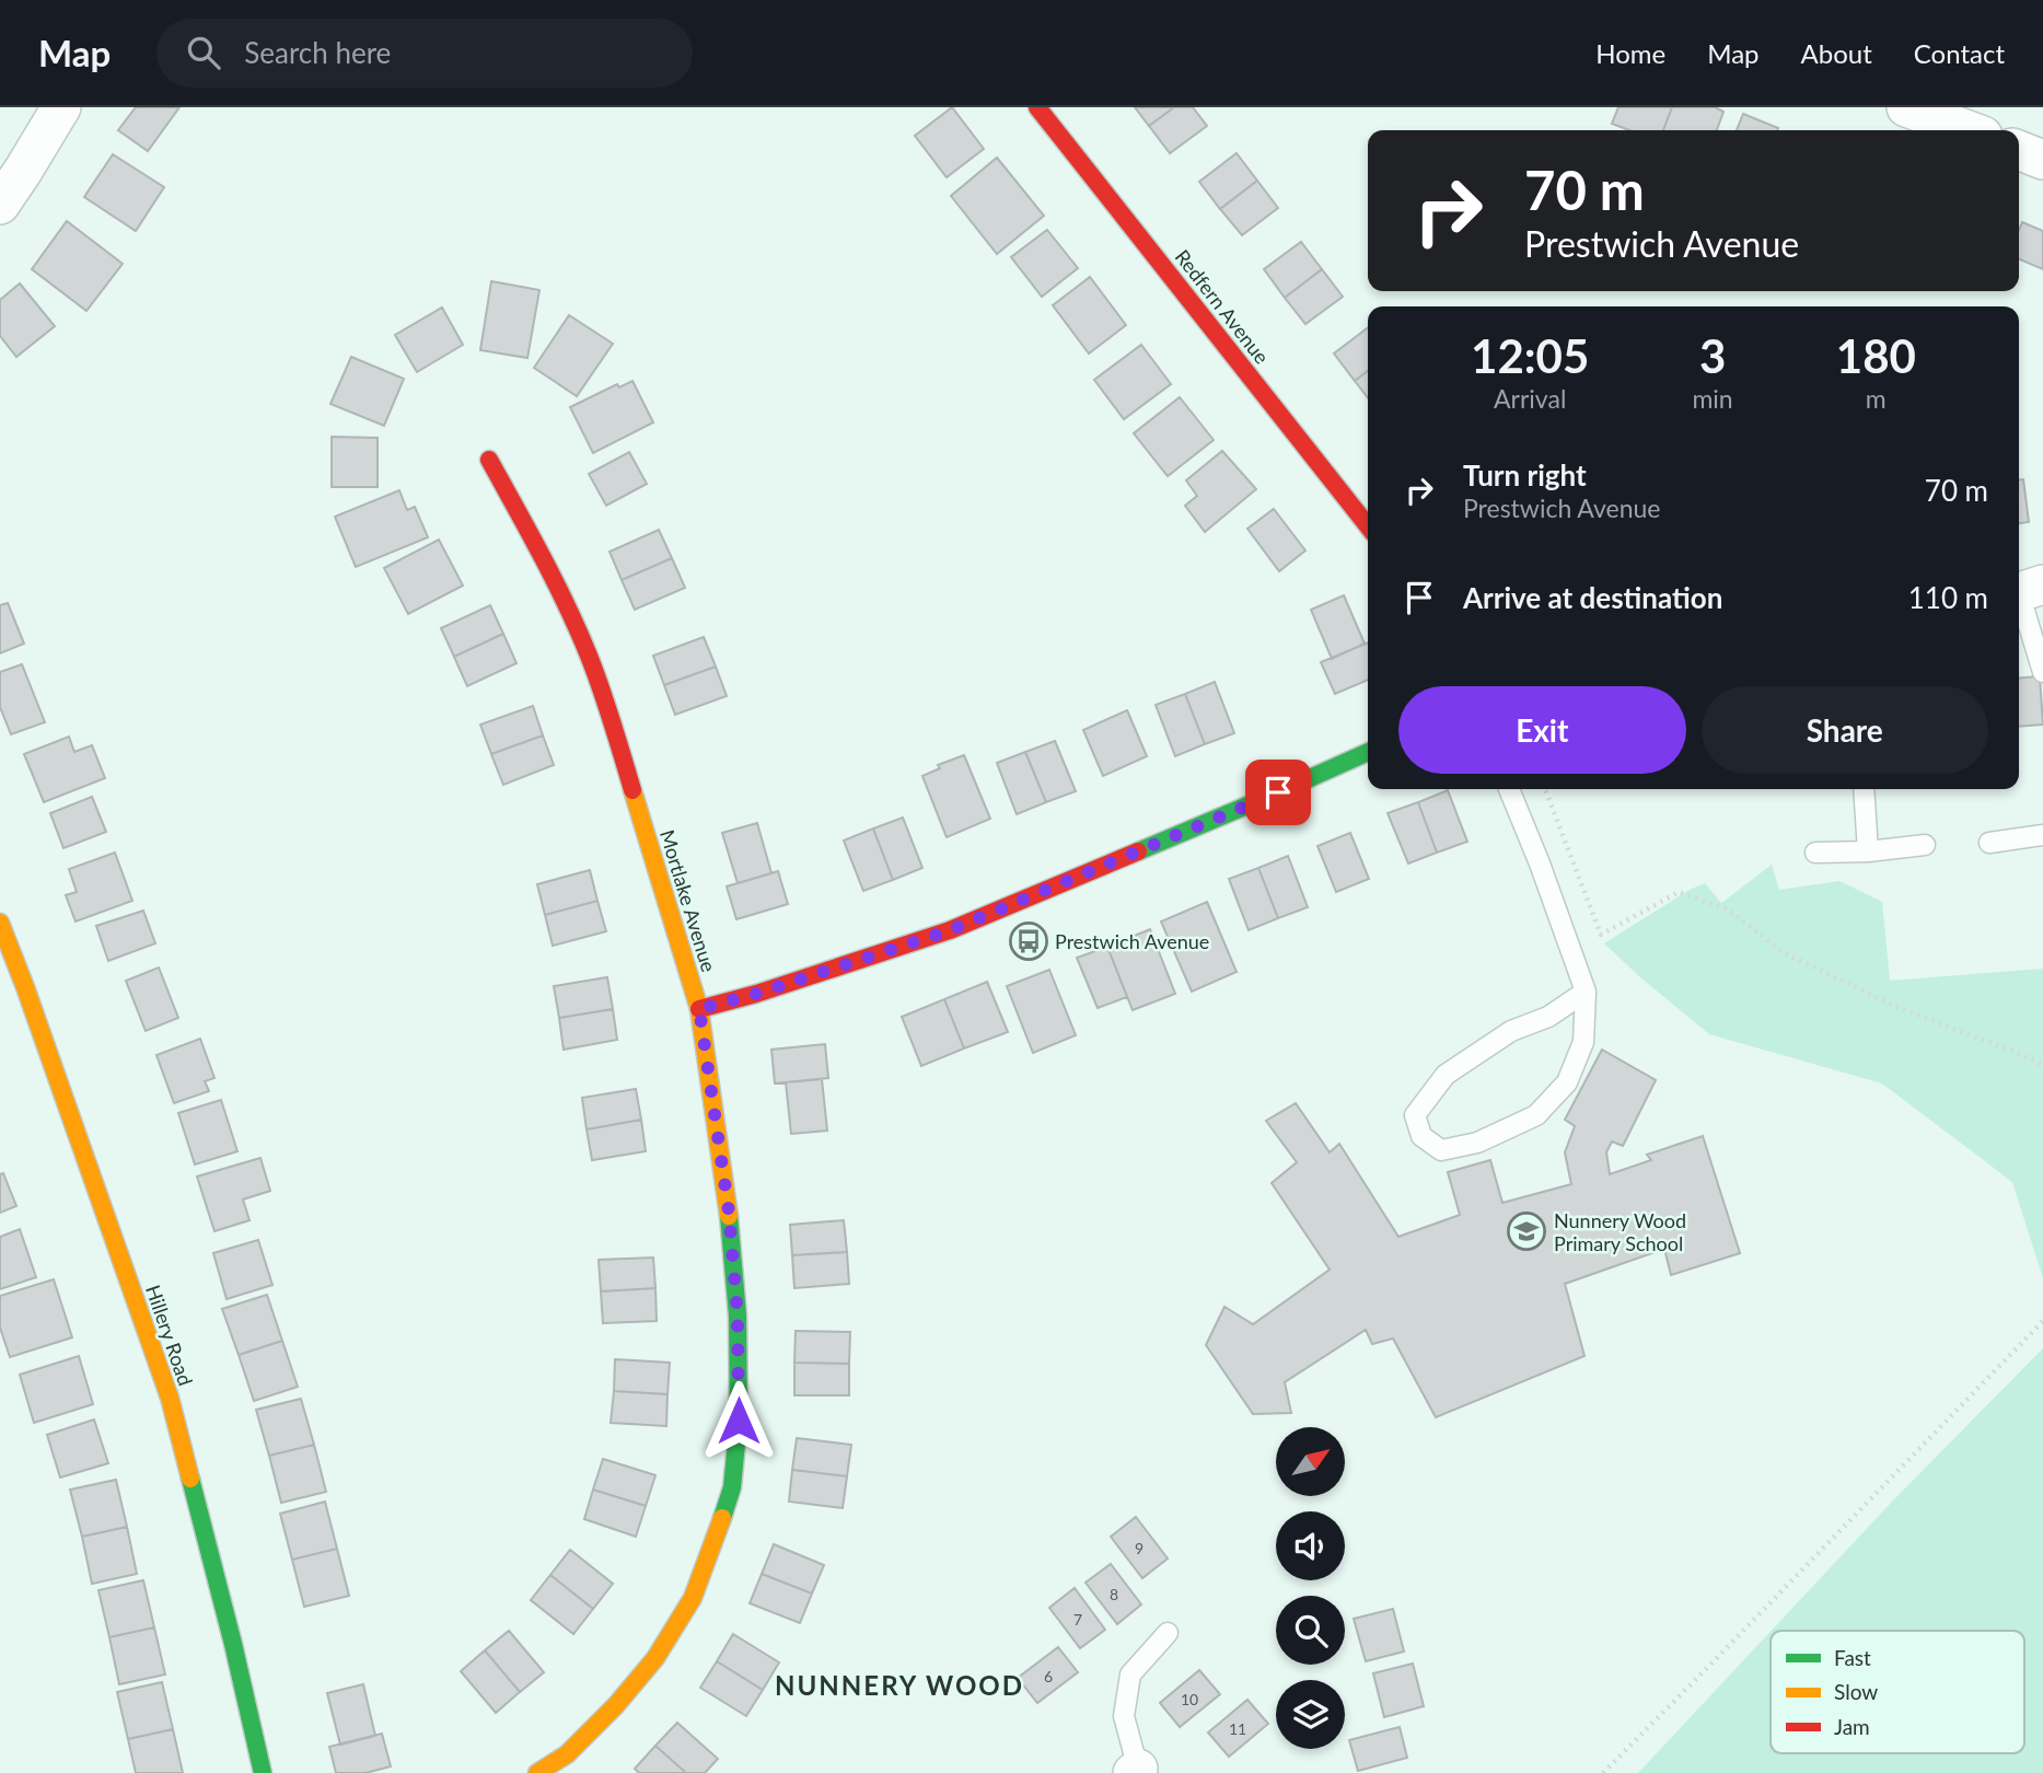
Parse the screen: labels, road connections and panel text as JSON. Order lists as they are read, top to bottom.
{
  "streets": {
    "street": ["Redfern Avenue", "Mortlake Avenue", "Hillery Road"]
  },
  "districts": ["NUNNERY WOOD"],
  "places": {
    "bus stop": ["Prestwich Avenue"],
    "school or university": ["Nunnery Wood Primary School"]
  },
  "house_numbers": [
    "9",
    "8",
    "7",
    "6",
    "10",
    "11"
  ],
  "legend": ["Fast", "Slow", "Jam"],
  "north": "top right",
  "page": {
    "header": "Map",
    "search": "Search here",
    "nav": [
      "Home",
      "Map",
      "About",
      "Contact"
    ],
    "turn": ["70 m", "Prestwich Avenue"],
    "eta": [
      "12:05",
      "Arrival",
      "3",
      "min",
      "180",
      "m"
    ],
    "list": [
      {
        "name": "Turn right",
        "note": "Prestwich Avenue",
        "value": "70 m"
      },
      {
        "name": "Arrive at destination",
        "value": "110 m"
      }
    ],
    "buttons": ["Exit", "Share"]
  }
}
